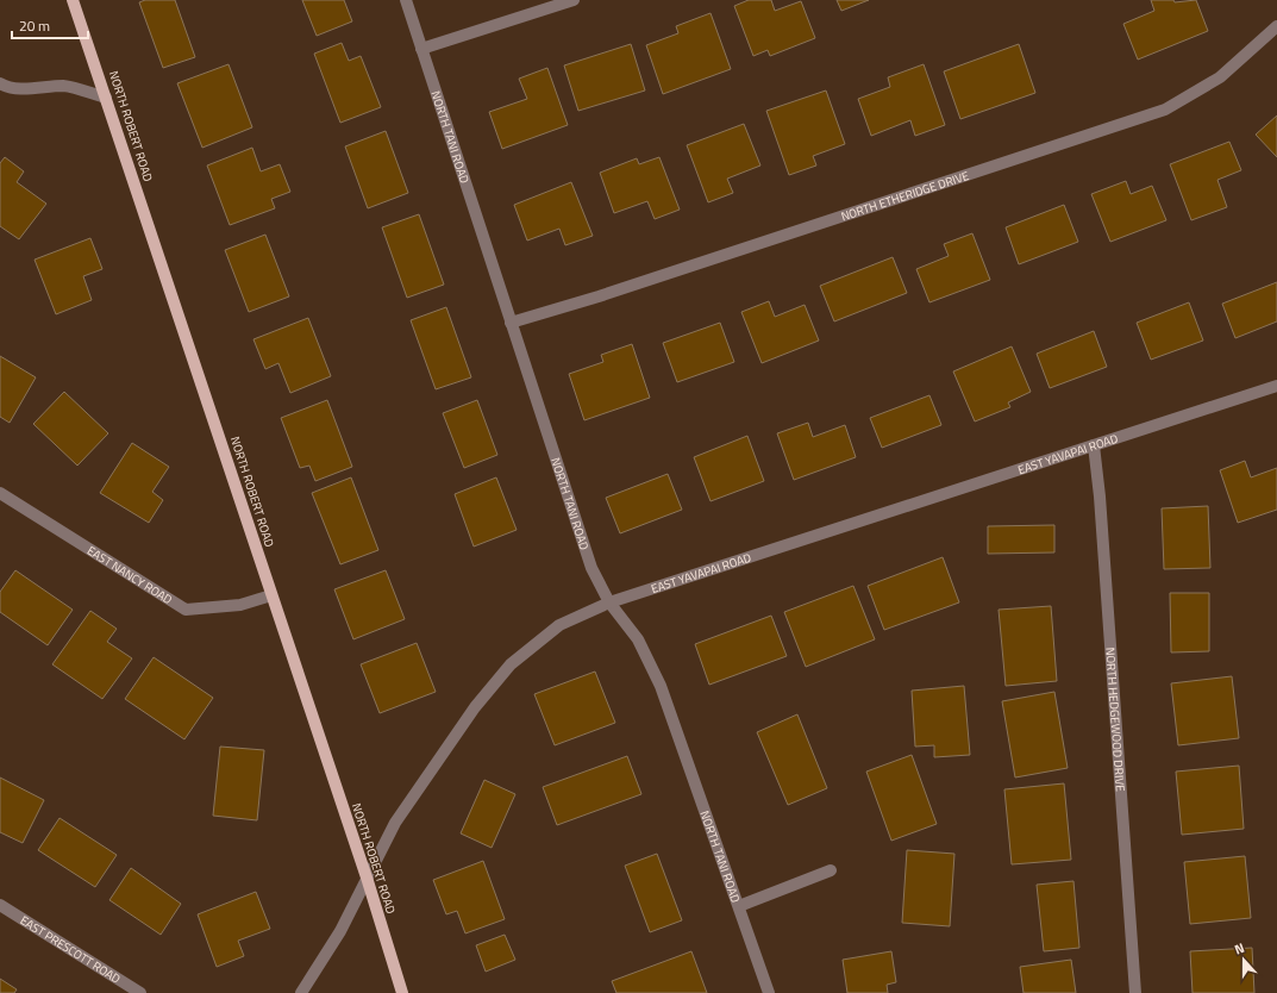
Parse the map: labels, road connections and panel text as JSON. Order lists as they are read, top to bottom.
{
  "streets": {
    "main road": ["NORTH ROBERT ROAD"],
    "street": [
      "NORTH TANI ROAD",
      "NORTH ETHERIDGE DRIVE",
      "EAST YAVAPAI ROAD",
      "EAST NANCY ROAD",
      "NORTH HEDGEWOOD DRIVE",
      "EAST PRESCOTT ROAD"
    ]
  },
  "crossings": [
    ["NORTH ROBERT ROAD", "EAST YAVAPAI ROAD"],
    ["NORTH ROBERT ROAD", "EAST NANCY ROAD"],
    ["NORTH TANI ROAD", "NORTH ETHERIDGE DRIVE"],
    ["NORTH TANI ROAD", "EAST YAVAPAI ROAD"],
    ["EAST YAVAPAI ROAD", "NORTH HEDGEWOOD DRIVE"]
  ],
  "scale_bar": "20 m",
  "north": "top"
}
